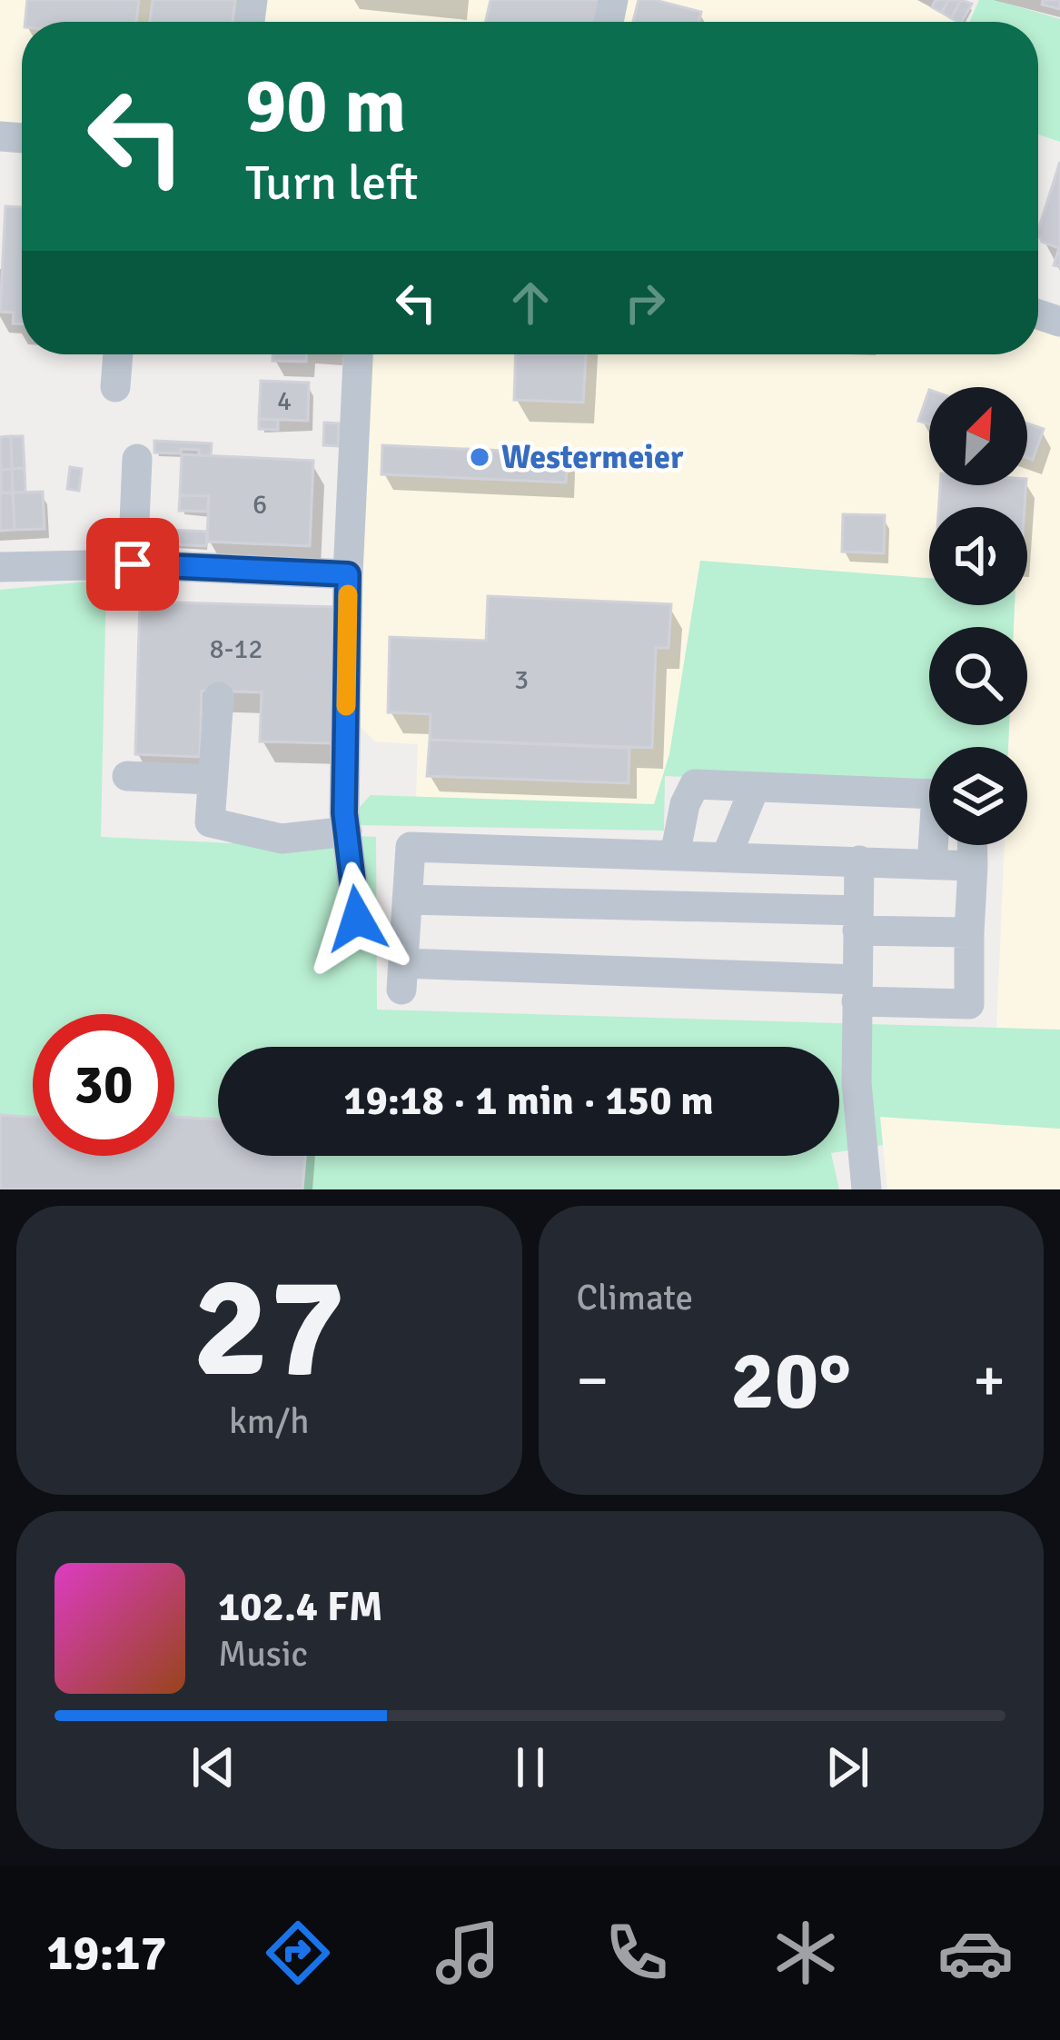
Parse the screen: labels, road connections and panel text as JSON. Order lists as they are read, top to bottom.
{
  "places": ["Westermeier"],
  "house_numbers": [
    "4",
    "6",
    "8-12",
    "3"
  ],
  "north": "top right",
  "page": {
    "turn": ["90 m", "Turn left"],
    "limit": "30",
    "trip": "19:18 · 1 min · 150 m",
    "tile": [
      ["27", "km/h"],
      "Climate"
    ],
    "heat": ["−", "20°", "+"],
    "song": ["102.4 FM", "Music"],
    "tabs": "19:17"
  }
}
